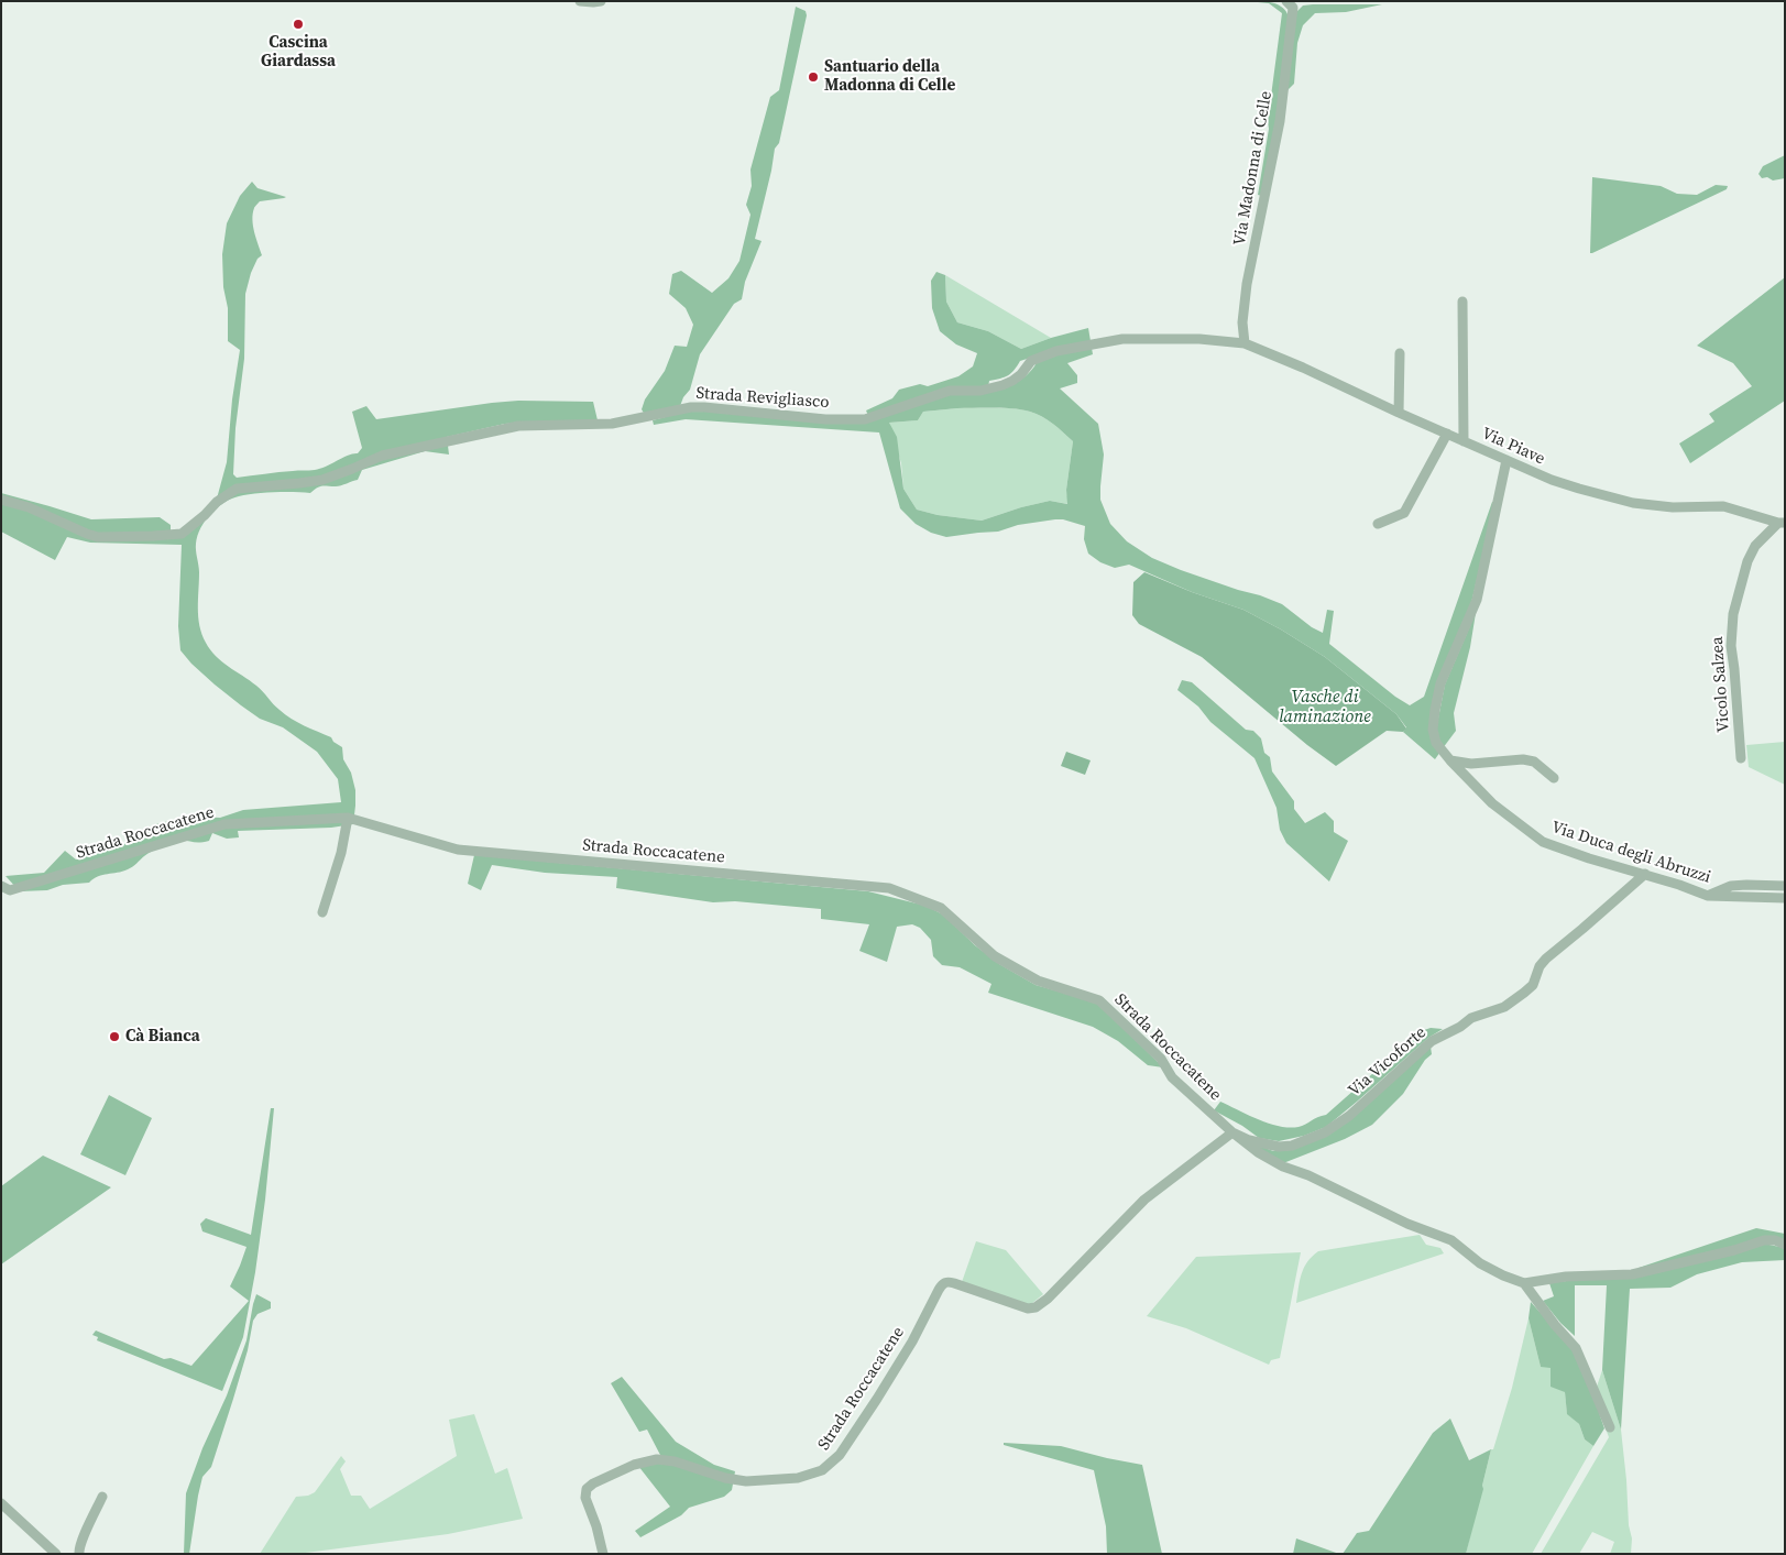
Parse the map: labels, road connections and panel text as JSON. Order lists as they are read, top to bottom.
{
  "streets": {
    "street": [
      "Via Madonna di Celle",
      "Strada Revigliasco",
      "Via Piave",
      "Vicolo Salzea",
      "Strada Roccacatene",
      "Via Duca degli Abruzzi",
      "Via Vicoforte"
    ]
  },
  "crossings": [
    ["Via Madonna di Celle", "Strada Revigliasco"],
    ["Via Madonna di Celle", "Via Piave"],
    ["Strada Revigliasco", "Via Piave"],
    ["Via Piave", "Vicolo Salzea"],
    ["Via Piave", "Via Duca degli Abruzzi"],
    ["Strada Roccacatene", "Via Vicoforte"],
    ["Via Duca degli Abruzzi", "Via Vicoforte"]
  ],
  "water": ["Vasche di laminazione"],
  "places": ["Cascina Giardassa", "Santuario della Madonna di Celle", "Cà Bianca"]
}
